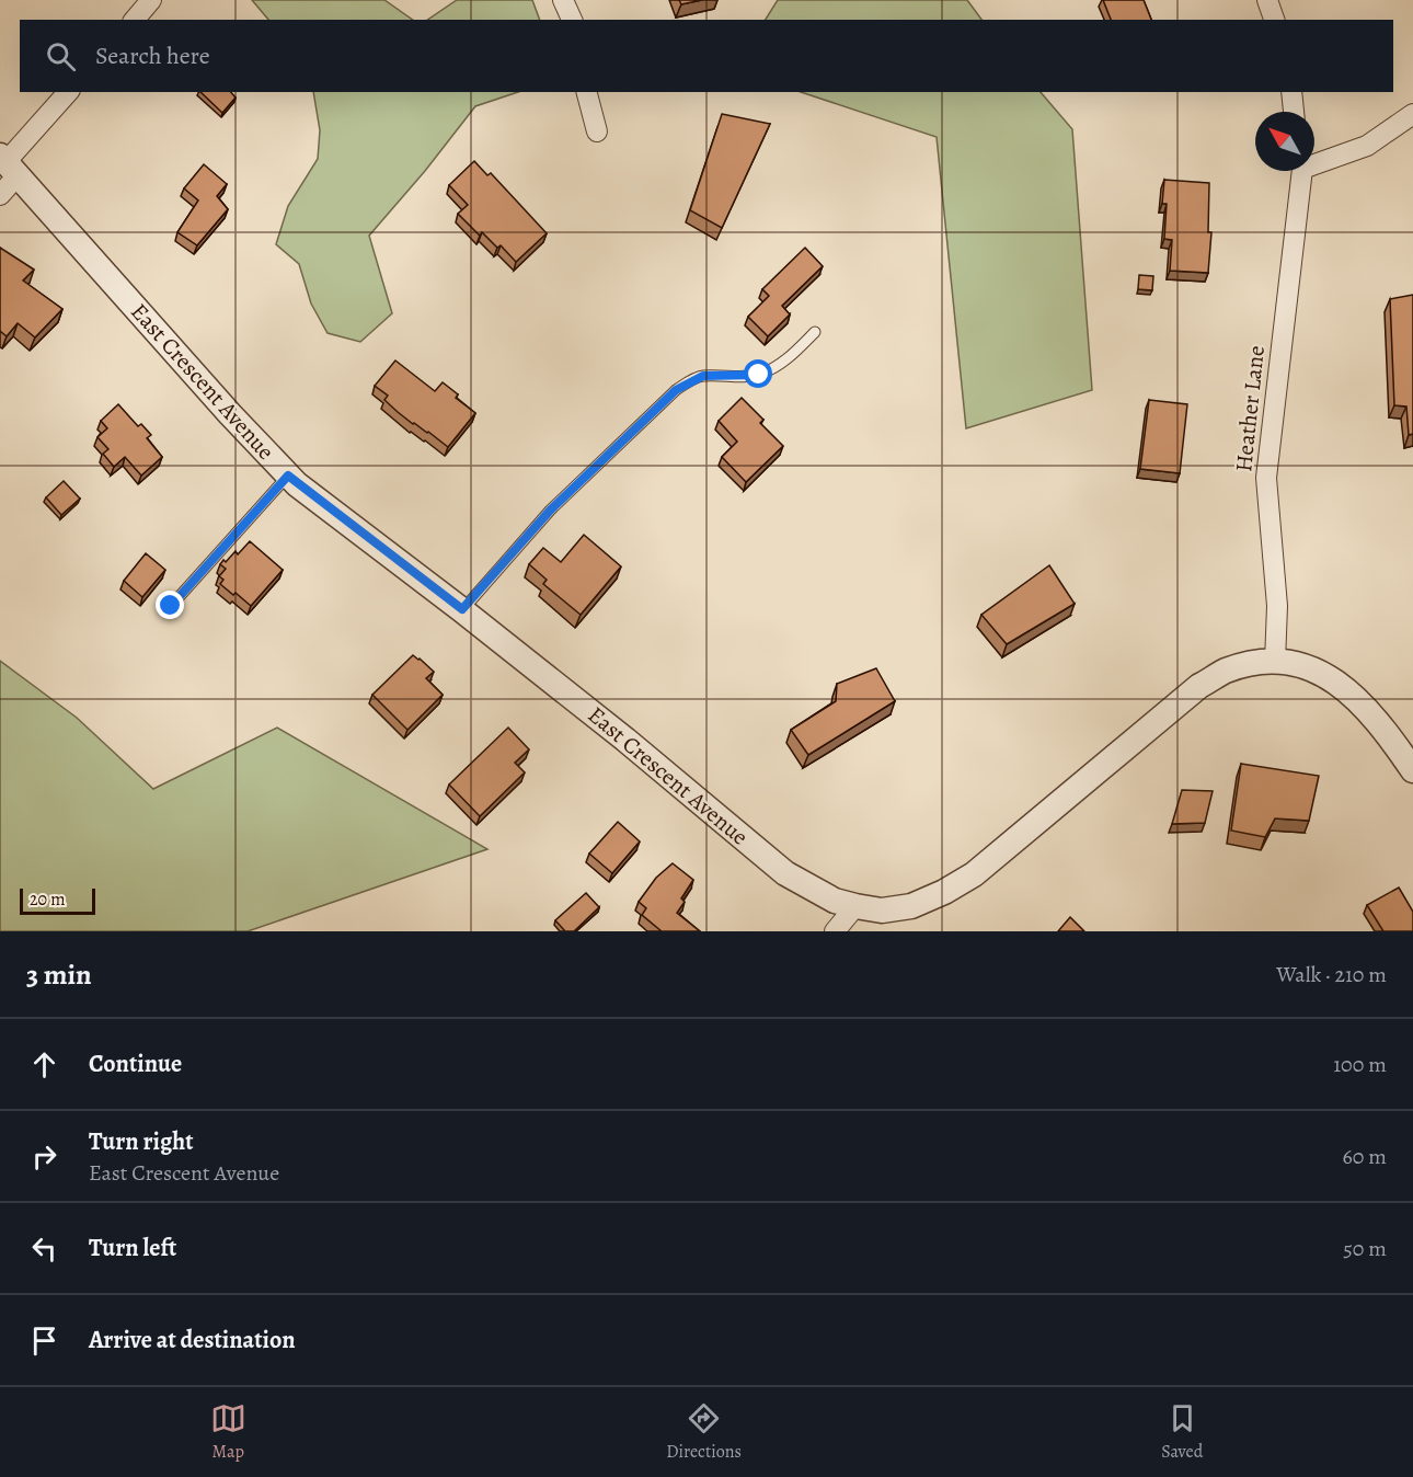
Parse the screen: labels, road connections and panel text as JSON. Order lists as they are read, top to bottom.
{
  "streets": {
    "street": ["East Crescent Avenue", "Heather Lane"]
  },
  "crossings": [
    ["East Crescent Avenue", "Heather Lane"]
  ],
  "scale_bar": "20 m",
  "north": "top left",
  "page": {
    "search": "Search here",
    "scale": "20 m",
    "heading": ["3 min", "Walk · 210 m"],
    "list": [
      ["Continue", "100 m"],
      ["Turn right", "East Crescent Avenue", "60 m"],
      ["Turn left", "50 m"],
      "Arrive at destination"
    ],
    "nav": ["Map", "Directions", "Saved"]
  }
}
